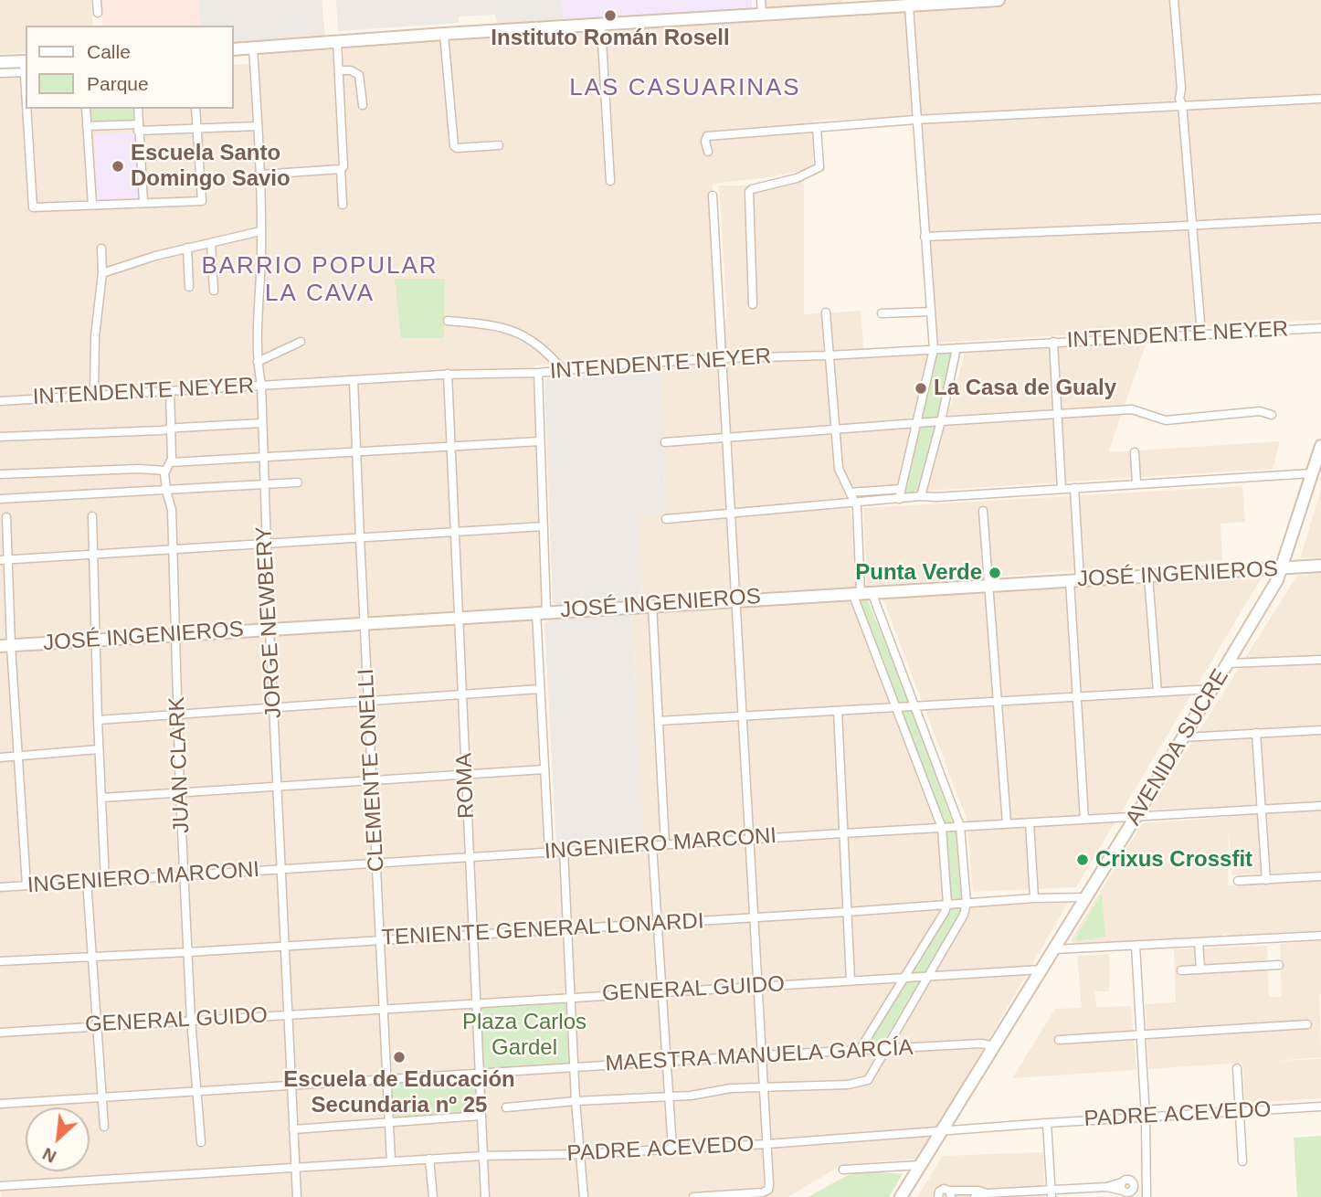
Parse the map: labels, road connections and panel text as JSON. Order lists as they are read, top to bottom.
{
  "streets": {
    "street": [
      "INTENDENTE NEYER",
      "JOSÉ INGENIEROS",
      "JORGE NEWBERY",
      "AVENIDA SUCRE",
      "JUAN CLARK",
      "CLEMENTE ONELLI",
      "ROMA",
      "INGENIERO MARCONI",
      "TENIENTE GENERAL LONARDI",
      "GENERAL GUIDO",
      "MAESTRA MANUELA GARCÍA",
      "PADRE ACEVEDO"
    ]
  },
  "crossings": [
    ["INTENDENTE NEYER", "JORGE NEWBERY"],
    ["INTENDENTE NEYER", "CLEMENTE ONELLI"],
    ["INTENDENTE NEYER", "ROMA"],
    ["JOSÉ INGENIEROS", "JORGE NEWBERY"],
    ["JOSÉ INGENIEROS", "AVENIDA SUCRE"],
    ["JOSÉ INGENIEROS", "JUAN CLARK"],
    ["JOSÉ INGENIEROS", "CLEMENTE ONELLI"],
    ["JOSÉ INGENIEROS", "ROMA"],
    ["JORGE NEWBERY", "INGENIERO MARCONI"],
    ["JORGE NEWBERY", "TENIENTE GENERAL LONARDI"],
    ["JORGE NEWBERY", "GENERAL GUIDO"],
    ["JORGE NEWBERY", "MAESTRA MANUELA GARCÍA"],
    ["JORGE NEWBERY", "PADRE ACEVEDO"],
    ["AVENIDA SUCRE", "INGENIERO MARCONI"],
    ["AVENIDA SUCRE", "TENIENTE GENERAL LONARDI"],
    ["AVENIDA SUCRE", "GENERAL GUIDO"],
    ["AVENIDA SUCRE", "MAESTRA MANUELA GARCÍA"],
    ["AVENIDA SUCRE", "PADRE ACEVEDO"],
    ["JUAN CLARK", "INGENIERO MARCONI"],
    ["JUAN CLARK", "TENIENTE GENERAL LONARDI"],
    ["JUAN CLARK", "GENERAL GUIDO"],
    ["JUAN CLARK", "MAESTRA MANUELA GARCÍA"],
    ["CLEMENTE ONELLI", "INGENIERO MARCONI"],
    ["CLEMENTE ONELLI", "TENIENTE GENERAL LONARDI"],
    ["CLEMENTE ONELLI", "GENERAL GUIDO"],
    ["CLEMENTE ONELLI", "MAESTRA MANUELA GARCÍA"],
    ["CLEMENTE ONELLI", "PADRE ACEVEDO"],
    ["ROMA", "INGENIERO MARCONI"],
    ["ROMA", "TENIENTE GENERAL LONARDI"],
    ["ROMA", "GENERAL GUIDO"],
    ["ROMA", "MAESTRA MANUELA GARCÍA"],
    ["ROMA", "PADRE ACEVEDO"]
  ],
  "districts": ["LAS CASUARINAS", "BARRIO POPULAR LA CAVA"],
  "parks": ["Plaza Carlos Gardel"],
  "places": [
    "Instituto Román Rosell",
    "Escuela Santo Domingo Savio",
    "La Casa de Gualy",
    "Punta Verde",
    "Crixus Crossfit",
    "Escuela de Educación Secundaria nº 25"
  ],
  "legend": ["Calle", "Parque"],
  "north": "bottom left"
}
